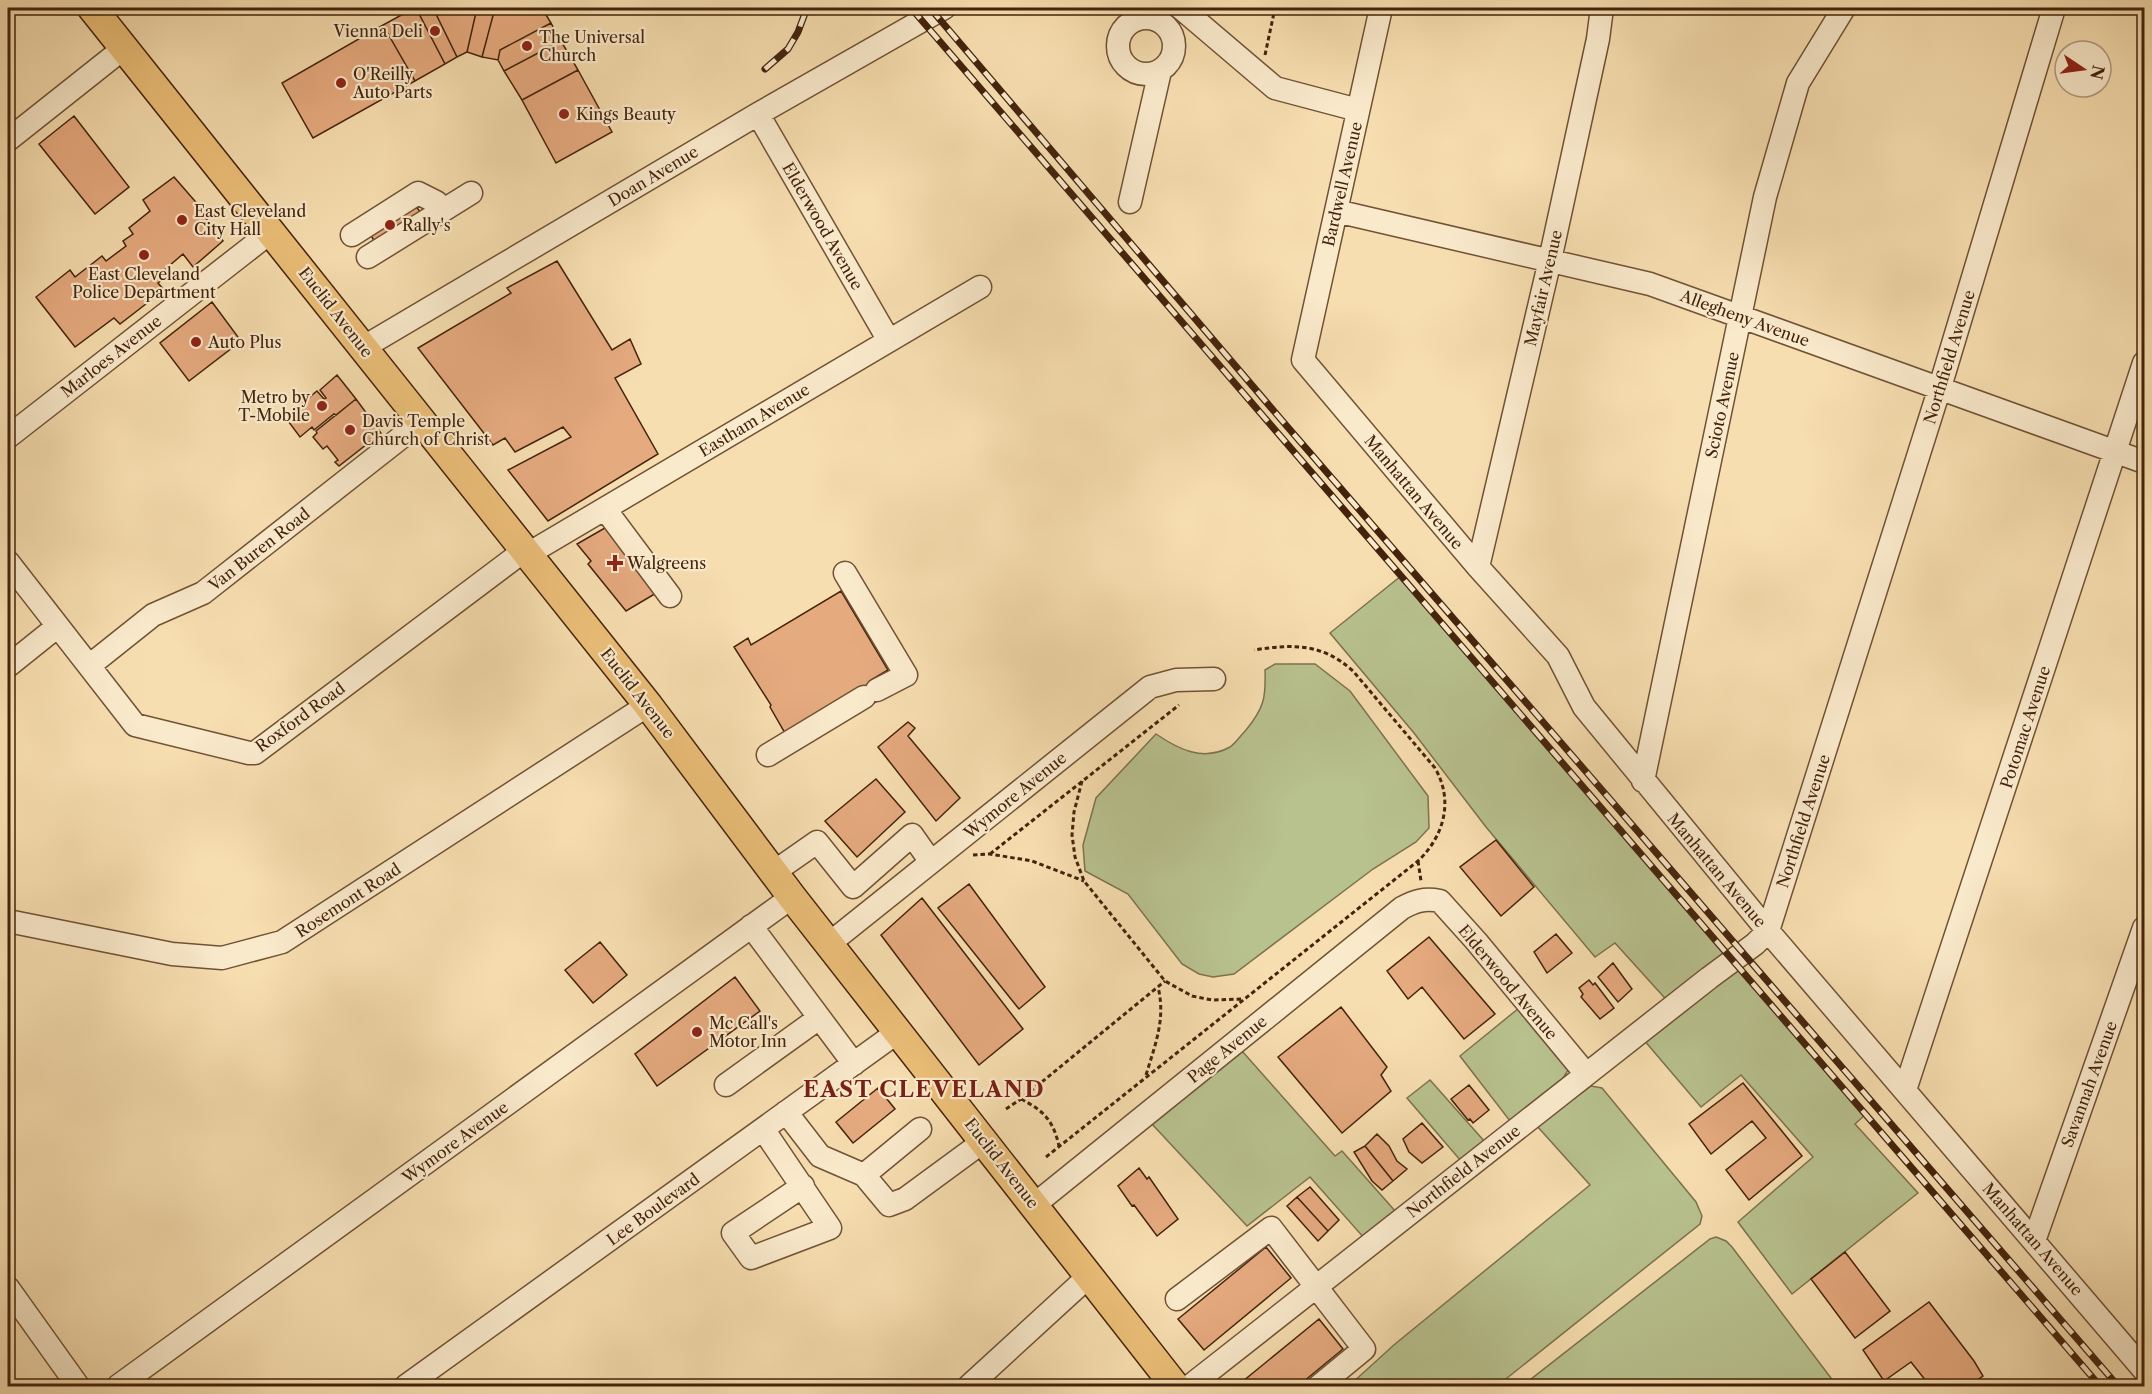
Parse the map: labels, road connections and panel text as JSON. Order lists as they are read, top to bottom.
{
  "streets": {
    "main road": ["Euclid Avenue"],
    "street": [
      "Doan Avenue",
      "Bardwell Avenue",
      "Elderwood Avenue",
      "Mayfair Avenue",
      "Allegheny Avenue",
      "Marloes Avenue",
      "Northfield Avenue",
      "Scioto Avenue",
      "Eastham Avenue",
      "Manhattan Avenue",
      "Van Buren Road",
      "Roxford Road",
      "Potomac Avenue",
      "Wymore Avenue",
      "Rosemont Road",
      "Page Avenue",
      "Savannah Avenue",
      "Lee Boulevard"
    ]
  },
  "crossings": [
    ["Doan Avenue", "Elderwood Avenue"],
    ["Doan Avenue", "Euclid Avenue"],
    ["Bardwell Avenue", "Allegheny Avenue"],
    ["Bardwell Avenue", "Manhattan Avenue"],
    ["Elderwood Avenue", "Northfield Avenue"],
    ["Elderwood Avenue", "Eastham Avenue"],
    ["Elderwood Avenue", "Page Avenue"],
    ["Mayfair Avenue", "Allegheny Avenue"],
    ["Mayfair Avenue", "Manhattan Avenue"],
    ["Euclid Avenue", "Marloes Avenue"],
    ["Euclid Avenue", "Eastham Avenue"],
    ["Euclid Avenue", "Van Buren Road"],
    ["Euclid Avenue", "Roxford Road"],
    ["Euclid Avenue", "Wymore Avenue"],
    ["Euclid Avenue", "Rosemont Road"],
    ["Euclid Avenue", "Page Avenue"],
    ["Euclid Avenue", "Lee Boulevard"],
    ["Allegheny Avenue", "Northfield Avenue"],
    ["Allegheny Avenue", "Scioto Avenue"],
    ["Allegheny Avenue", "Potomac Avenue"],
    ["Northfield Avenue", "Manhattan Avenue"],
    ["Scioto Avenue", "Manhattan Avenue"],
    ["Eastham Avenue", "Roxford Road"],
    ["Manhattan Avenue", "Potomac Avenue"],
    ["Manhattan Avenue", "Savannah Avenue"],
    ["Van Buren Road", "Roxford Road"]
  ],
  "districts": ["EAST CLEVELAND"],
  "places": {
    "other": [
      "Vienna Deli",
      "The Universal Church",
      "O'Reilly Auto Parts",
      "Kings Beauty",
      "East Cleveland City Hall",
      "Rally's",
      "East Cleveland Police Department",
      "Auto Plus",
      "Metro by T-Mobile",
      "Davis Temple Church of Christ",
      "Mc Call's Motor Inn"
    ],
    "health": ["Walgreens"]
  },
  "north": "right"
}
